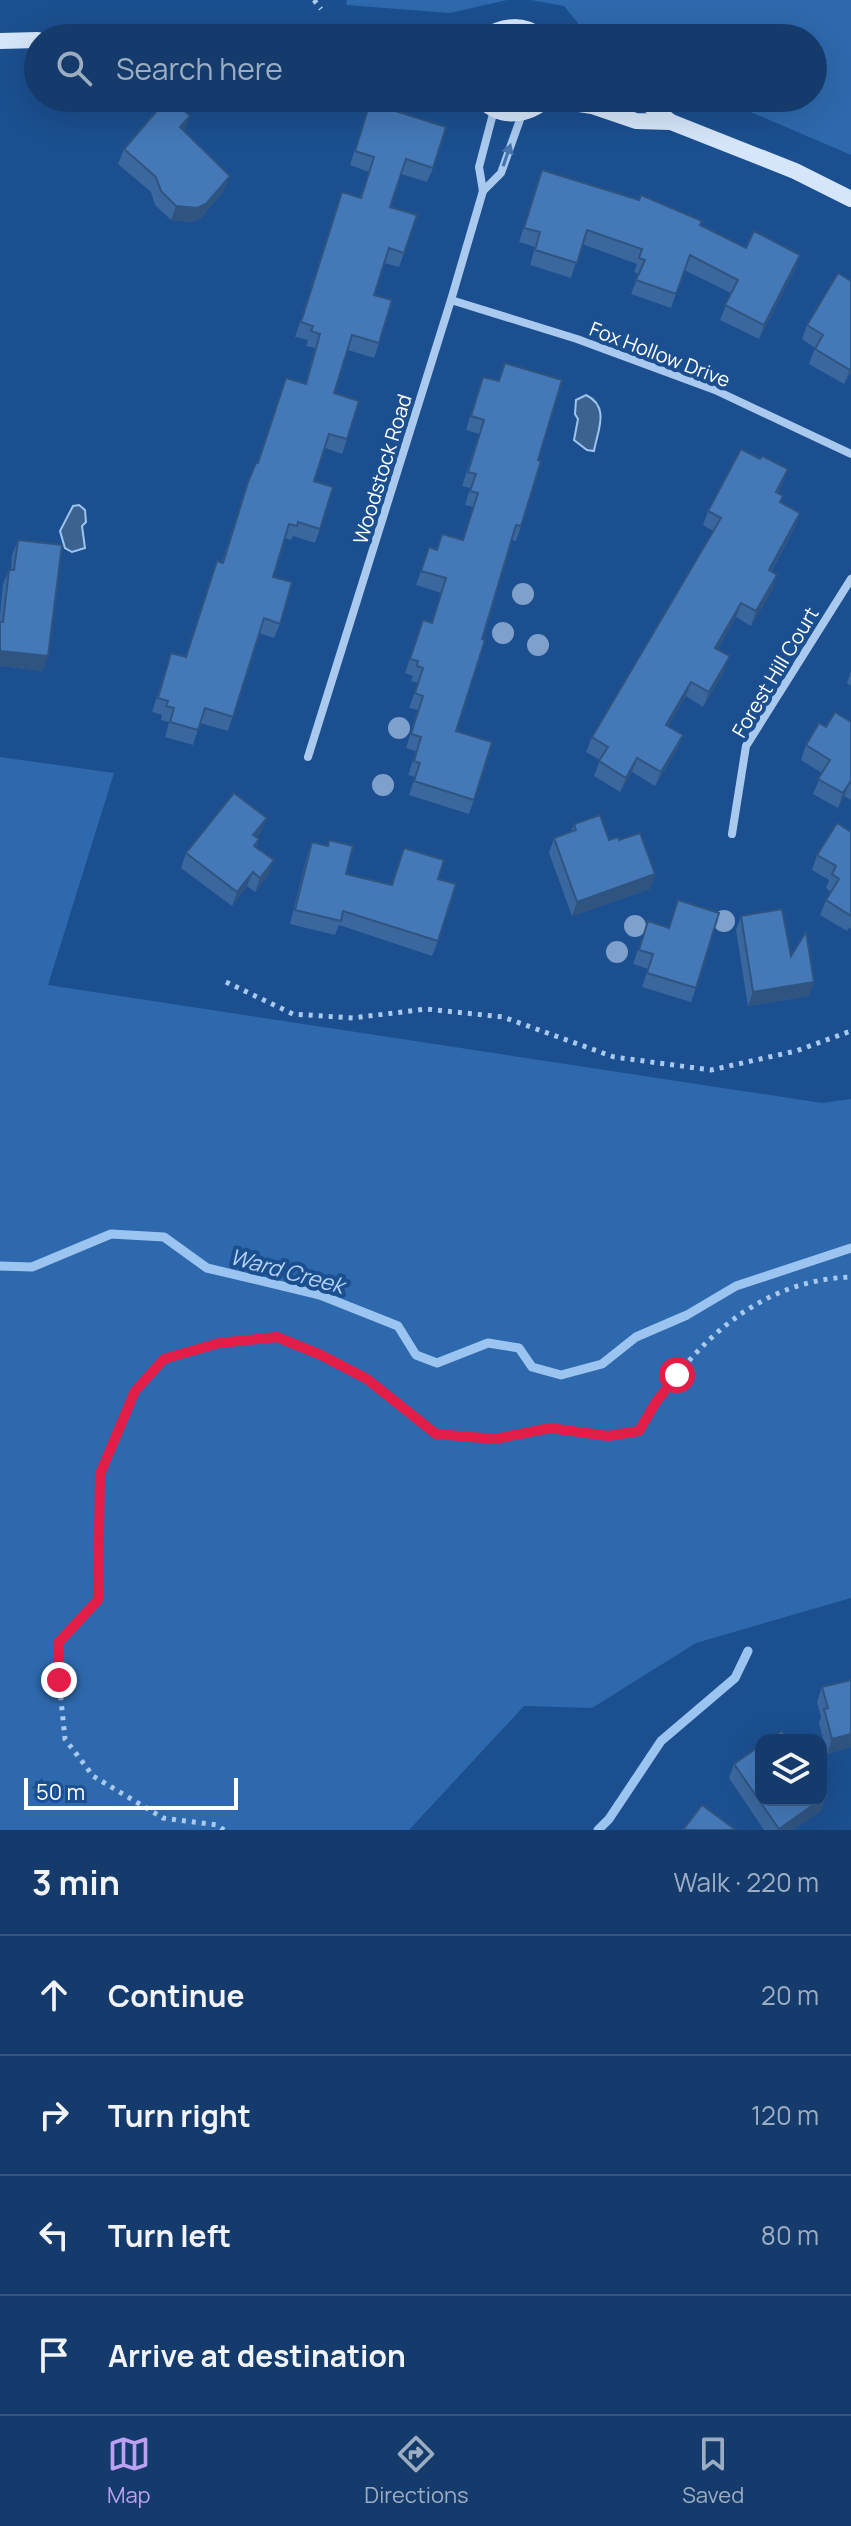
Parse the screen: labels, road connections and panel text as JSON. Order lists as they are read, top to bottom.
{
  "streets": {
    "street": ["Fox Hollow Drive", "Woodstock Road", "Forest Hill Court"]
  },
  "crossings": [
    ["Fox Hollow Drive", "Woodstock Road"]
  ],
  "water": ["Ward Creek"],
  "scale_bar": "50 m",
  "page": {
    "search": "Search here",
    "scale": "50 m",
    "heading": ["3 min", "Walk · 220 m"],
    "list": [
      ["Continue", "20 m"],
      ["Turn right", "120 m"],
      ["Turn left", "80 m"],
      "Arrive at destination"
    ],
    "nav": ["Map", "Directions", "Saved"]
  }
}
